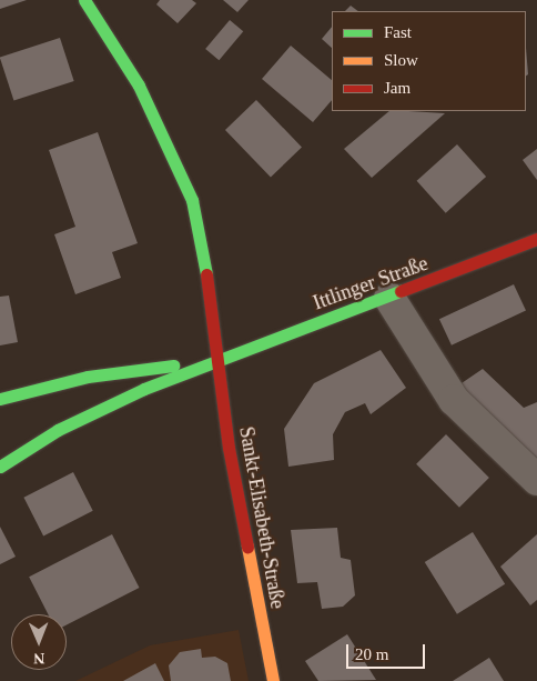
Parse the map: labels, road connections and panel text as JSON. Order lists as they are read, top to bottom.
{
  "streets": {
    "street": ["Ittlinger Straße", "Sankt-Elisabeth-Straße"]
  },
  "crossings": [
    ["Ittlinger Straße", "Sankt-Elisabeth-Straße"]
  ],
  "legend": ["Fast", "Slow", "Jam"],
  "scale_bar": "20 m",
  "north": "bottom"
}
